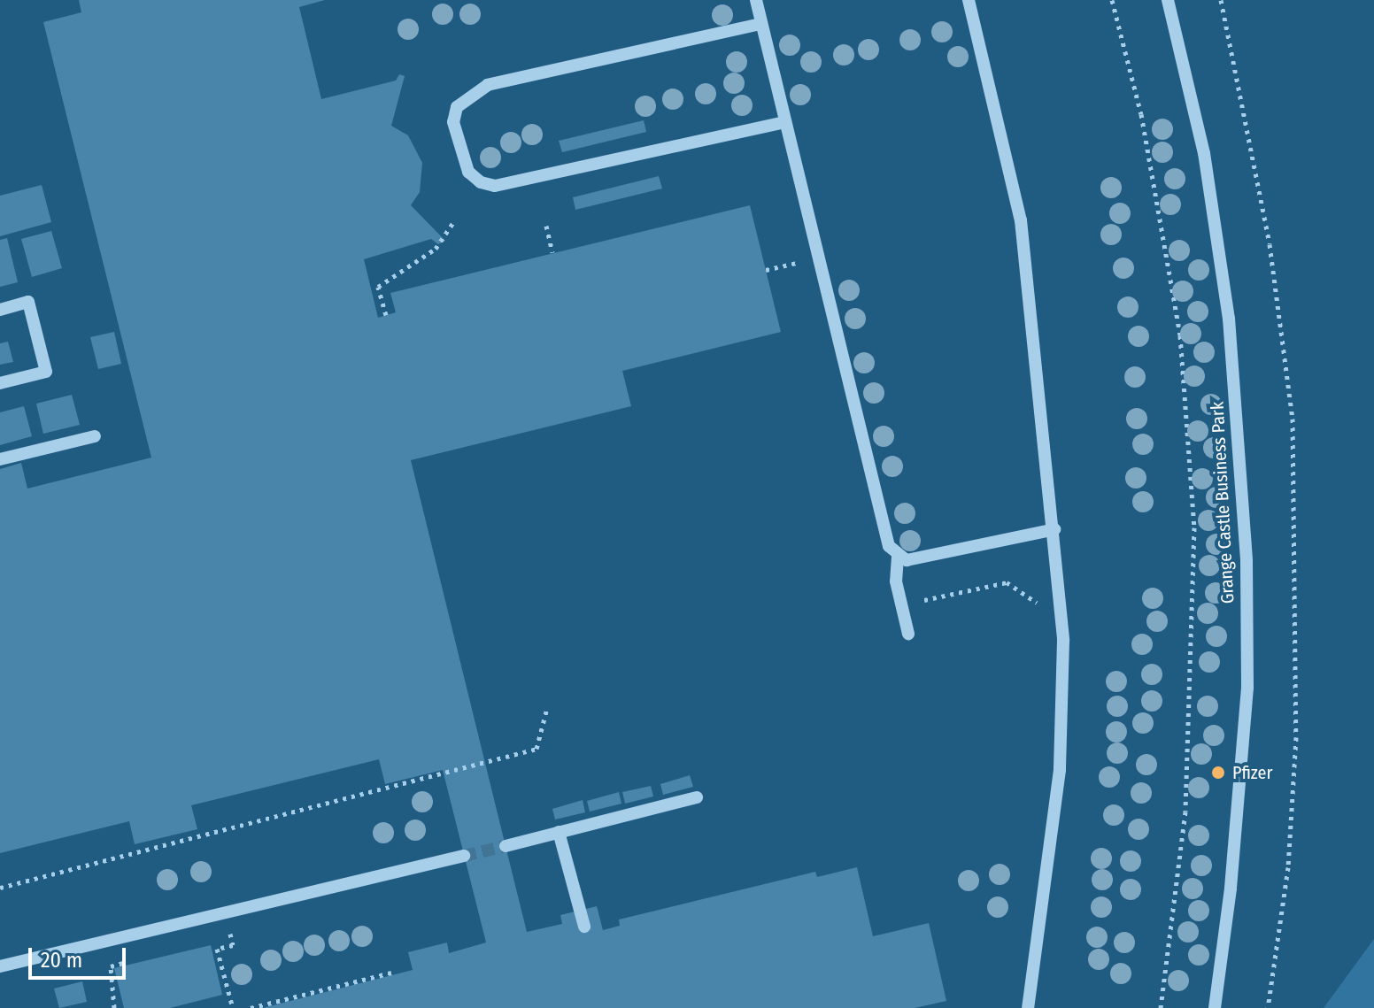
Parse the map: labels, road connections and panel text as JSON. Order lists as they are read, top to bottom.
{
  "streets": {
    "street": ["Grange Castle Business Park"]
  },
  "places": ["Pfizer"],
  "scale_bar": "20 m"
}
